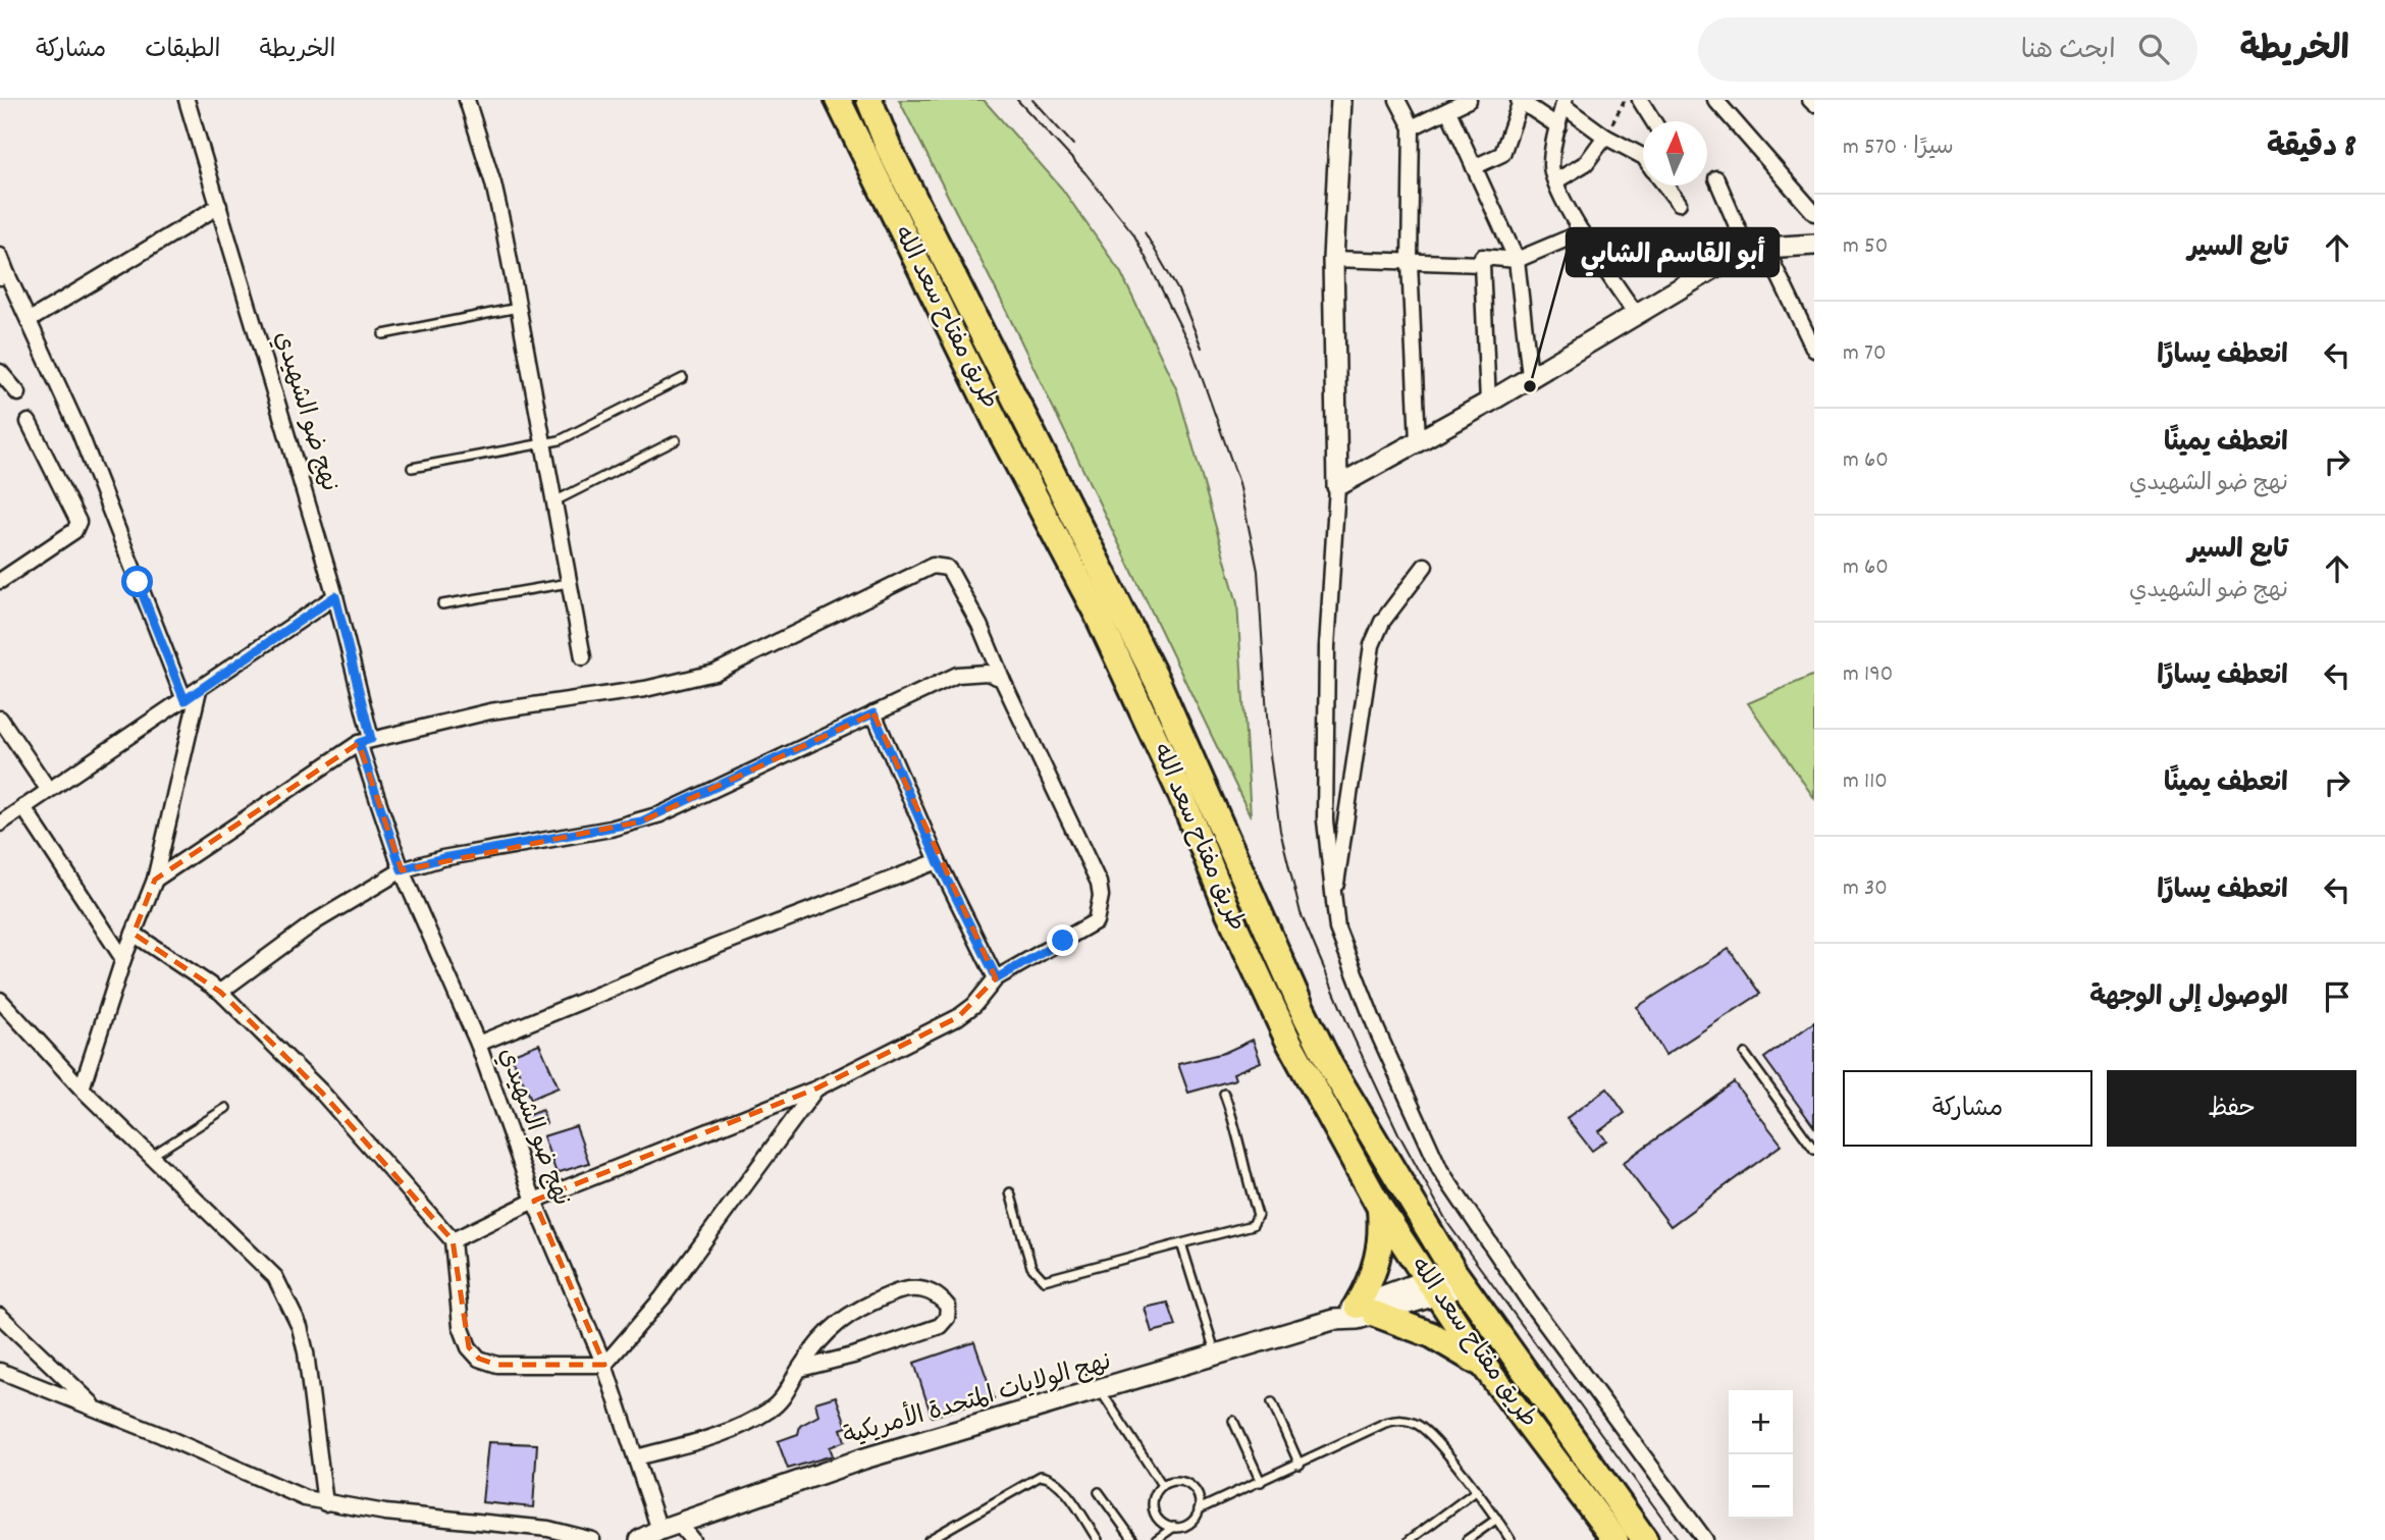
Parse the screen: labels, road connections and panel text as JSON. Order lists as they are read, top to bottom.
{
  "streets": {
    "highway": ["طريق مفتاح سعد الله"],
    "street": ["نهج ضو الشهيدي", "نهج الولايات المتحدة الأمريكية"]
  },
  "crossings": [
    ["طريق مفتاح سعد الله", "نهج الولايات المتحدة الأمريكية"],
    ["نهج ضو الشهيدي", "نهج الولايات المتحدة الأمريكية"]
  ],
  "places": ["أبو القاسم الشابي"],
  "north": "top",
  "page": {
    "header": "الخريطة",
    "search": "ابحث هنا",
    "nav": ["الخريطة", "الطبقات", "مشاركة"],
    "heading": ["8 دقيقة", "سيرًا · 570 m"],
    "list": [
      ["تابع السير", "50 m"],
      ["انعطف يسارًا", "70 m"],
      ["انعطف يمينًا", "نهج ضو الشهيدي", "60 m"],
      ["تابع السير", "نهج ضو الشهيدي", "60 m"],
      ["انعطف يسارًا", "190 m"],
      ["انعطف يمينًا", "110 m"],
      ["انعطف يسارًا", "30 m"],
      "الوصول إلى الوجهة"
    ],
    "buttons": ["حفظ", "مشاركة"],
    "map_buttons": ["+", "−"]
  }
}
